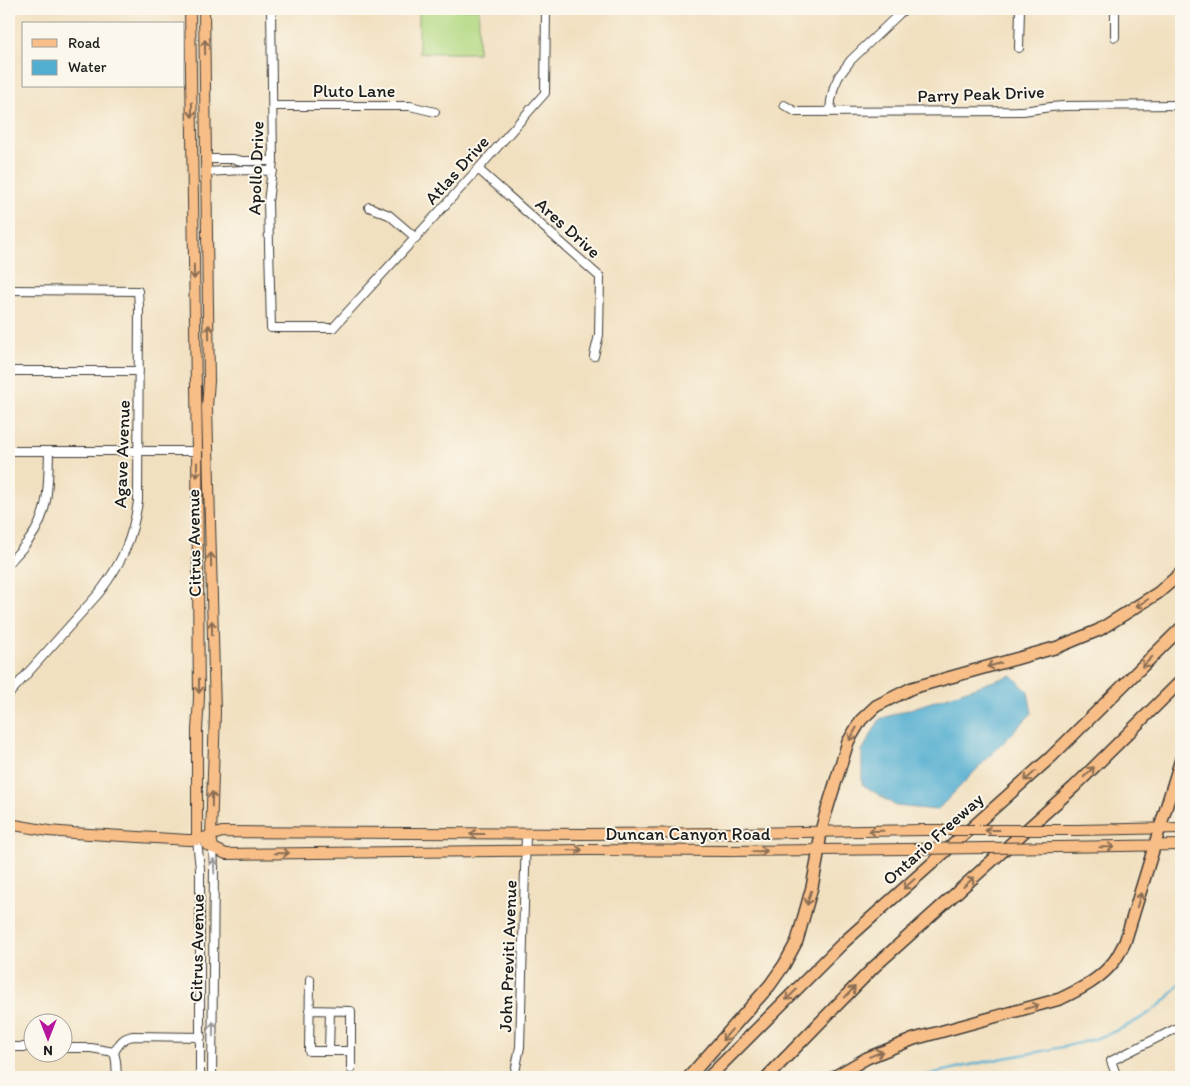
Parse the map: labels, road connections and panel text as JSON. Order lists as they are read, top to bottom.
{
  "streets": {
    "highway": ["Ontario Freeway"],
    "main road": ["Citrus Avenue", "Duncan Canyon Road"],
    "street": [
      "Pluto Lane",
      "Parry Peak Drive",
      "Apollo Drive",
      "Atlas Drive",
      "Ares Drive",
      "Agave Avenue",
      "John Previti Avenue"
    ]
  },
  "crossings": [
    ["Pluto Lane", "Apollo Drive"],
    ["Apollo Drive", "Atlas Drive"],
    ["Atlas Drive", "Ares Drive"],
    ["Citrus Avenue", "Duncan Canyon Road"],
    ["Duncan Canyon Road", "John Previti Avenue"]
  ],
  "legend": ["Road", "Water"],
  "north": "bottom"
}
